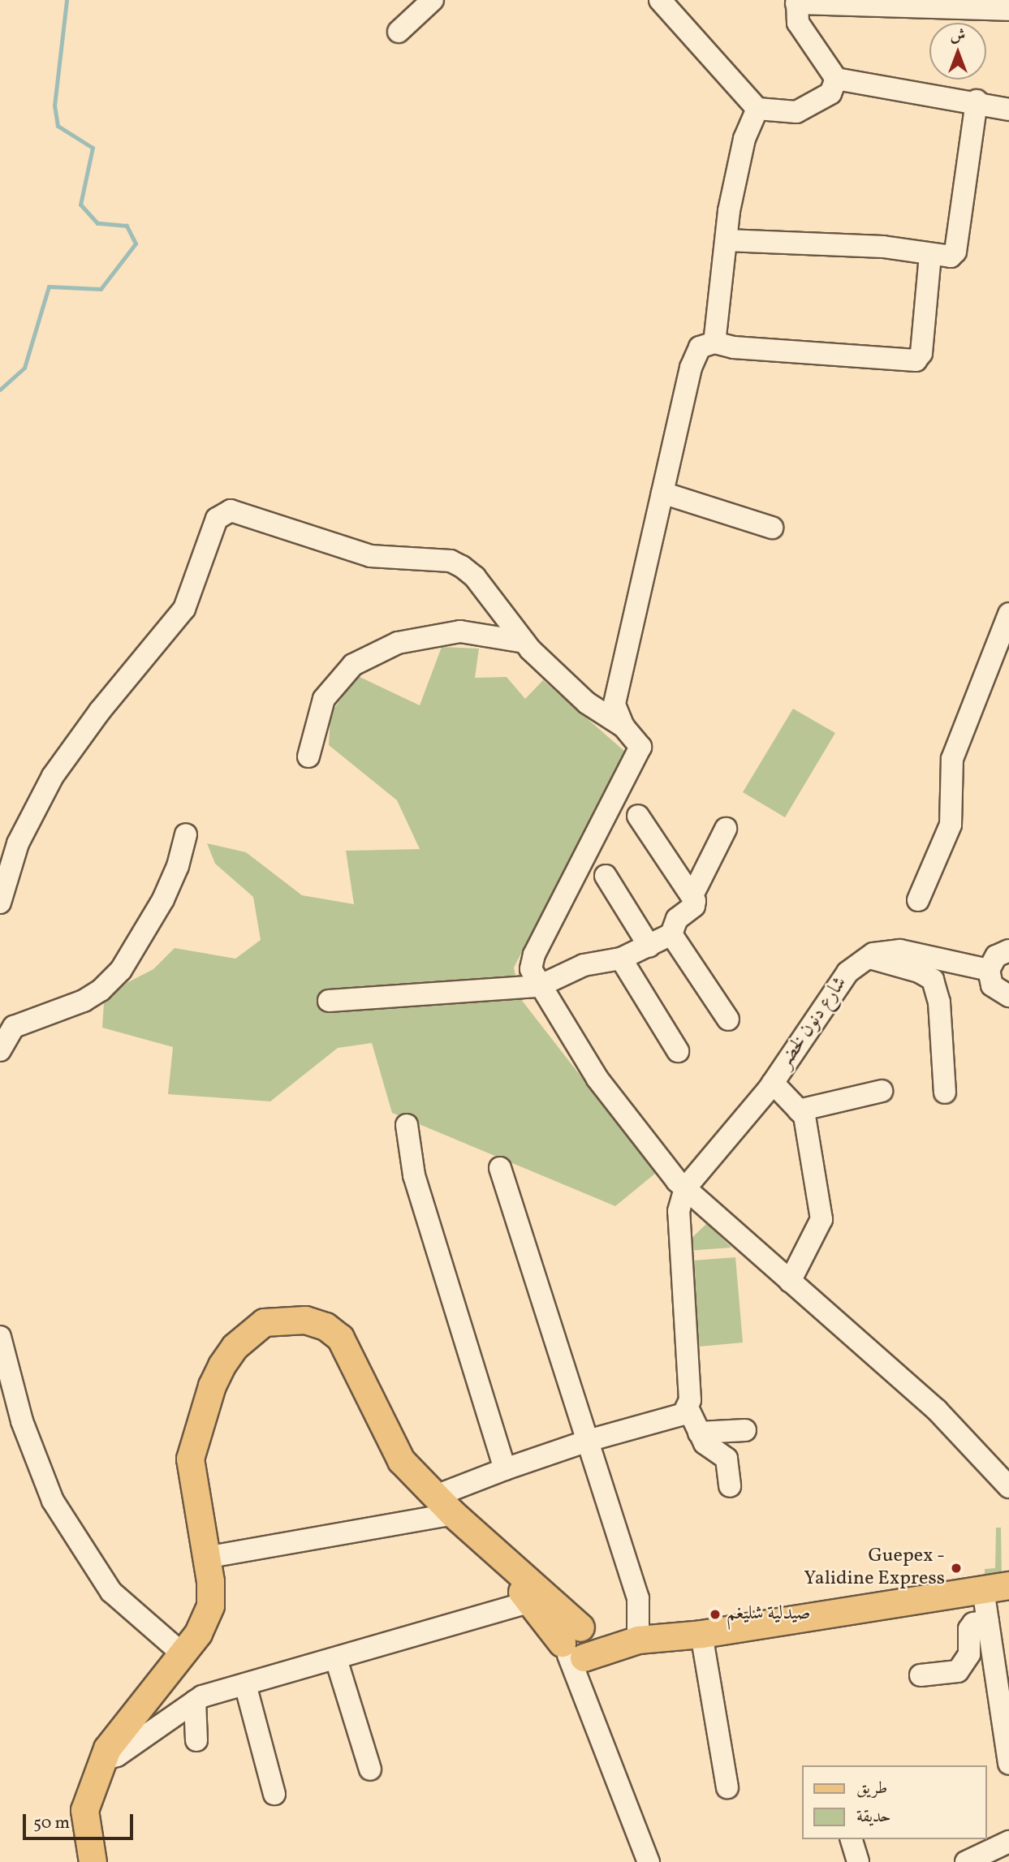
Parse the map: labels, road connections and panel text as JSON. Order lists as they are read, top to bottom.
{
  "streets": {
    "street": ["شارع دنون لخضر"]
  },
  "places": ["Guepex - Yalidine Express", "صيدلية شليغم"],
  "legend": ["طريق", "حديقة"],
  "scale_bar": "50 m",
  "north": "top"
}
